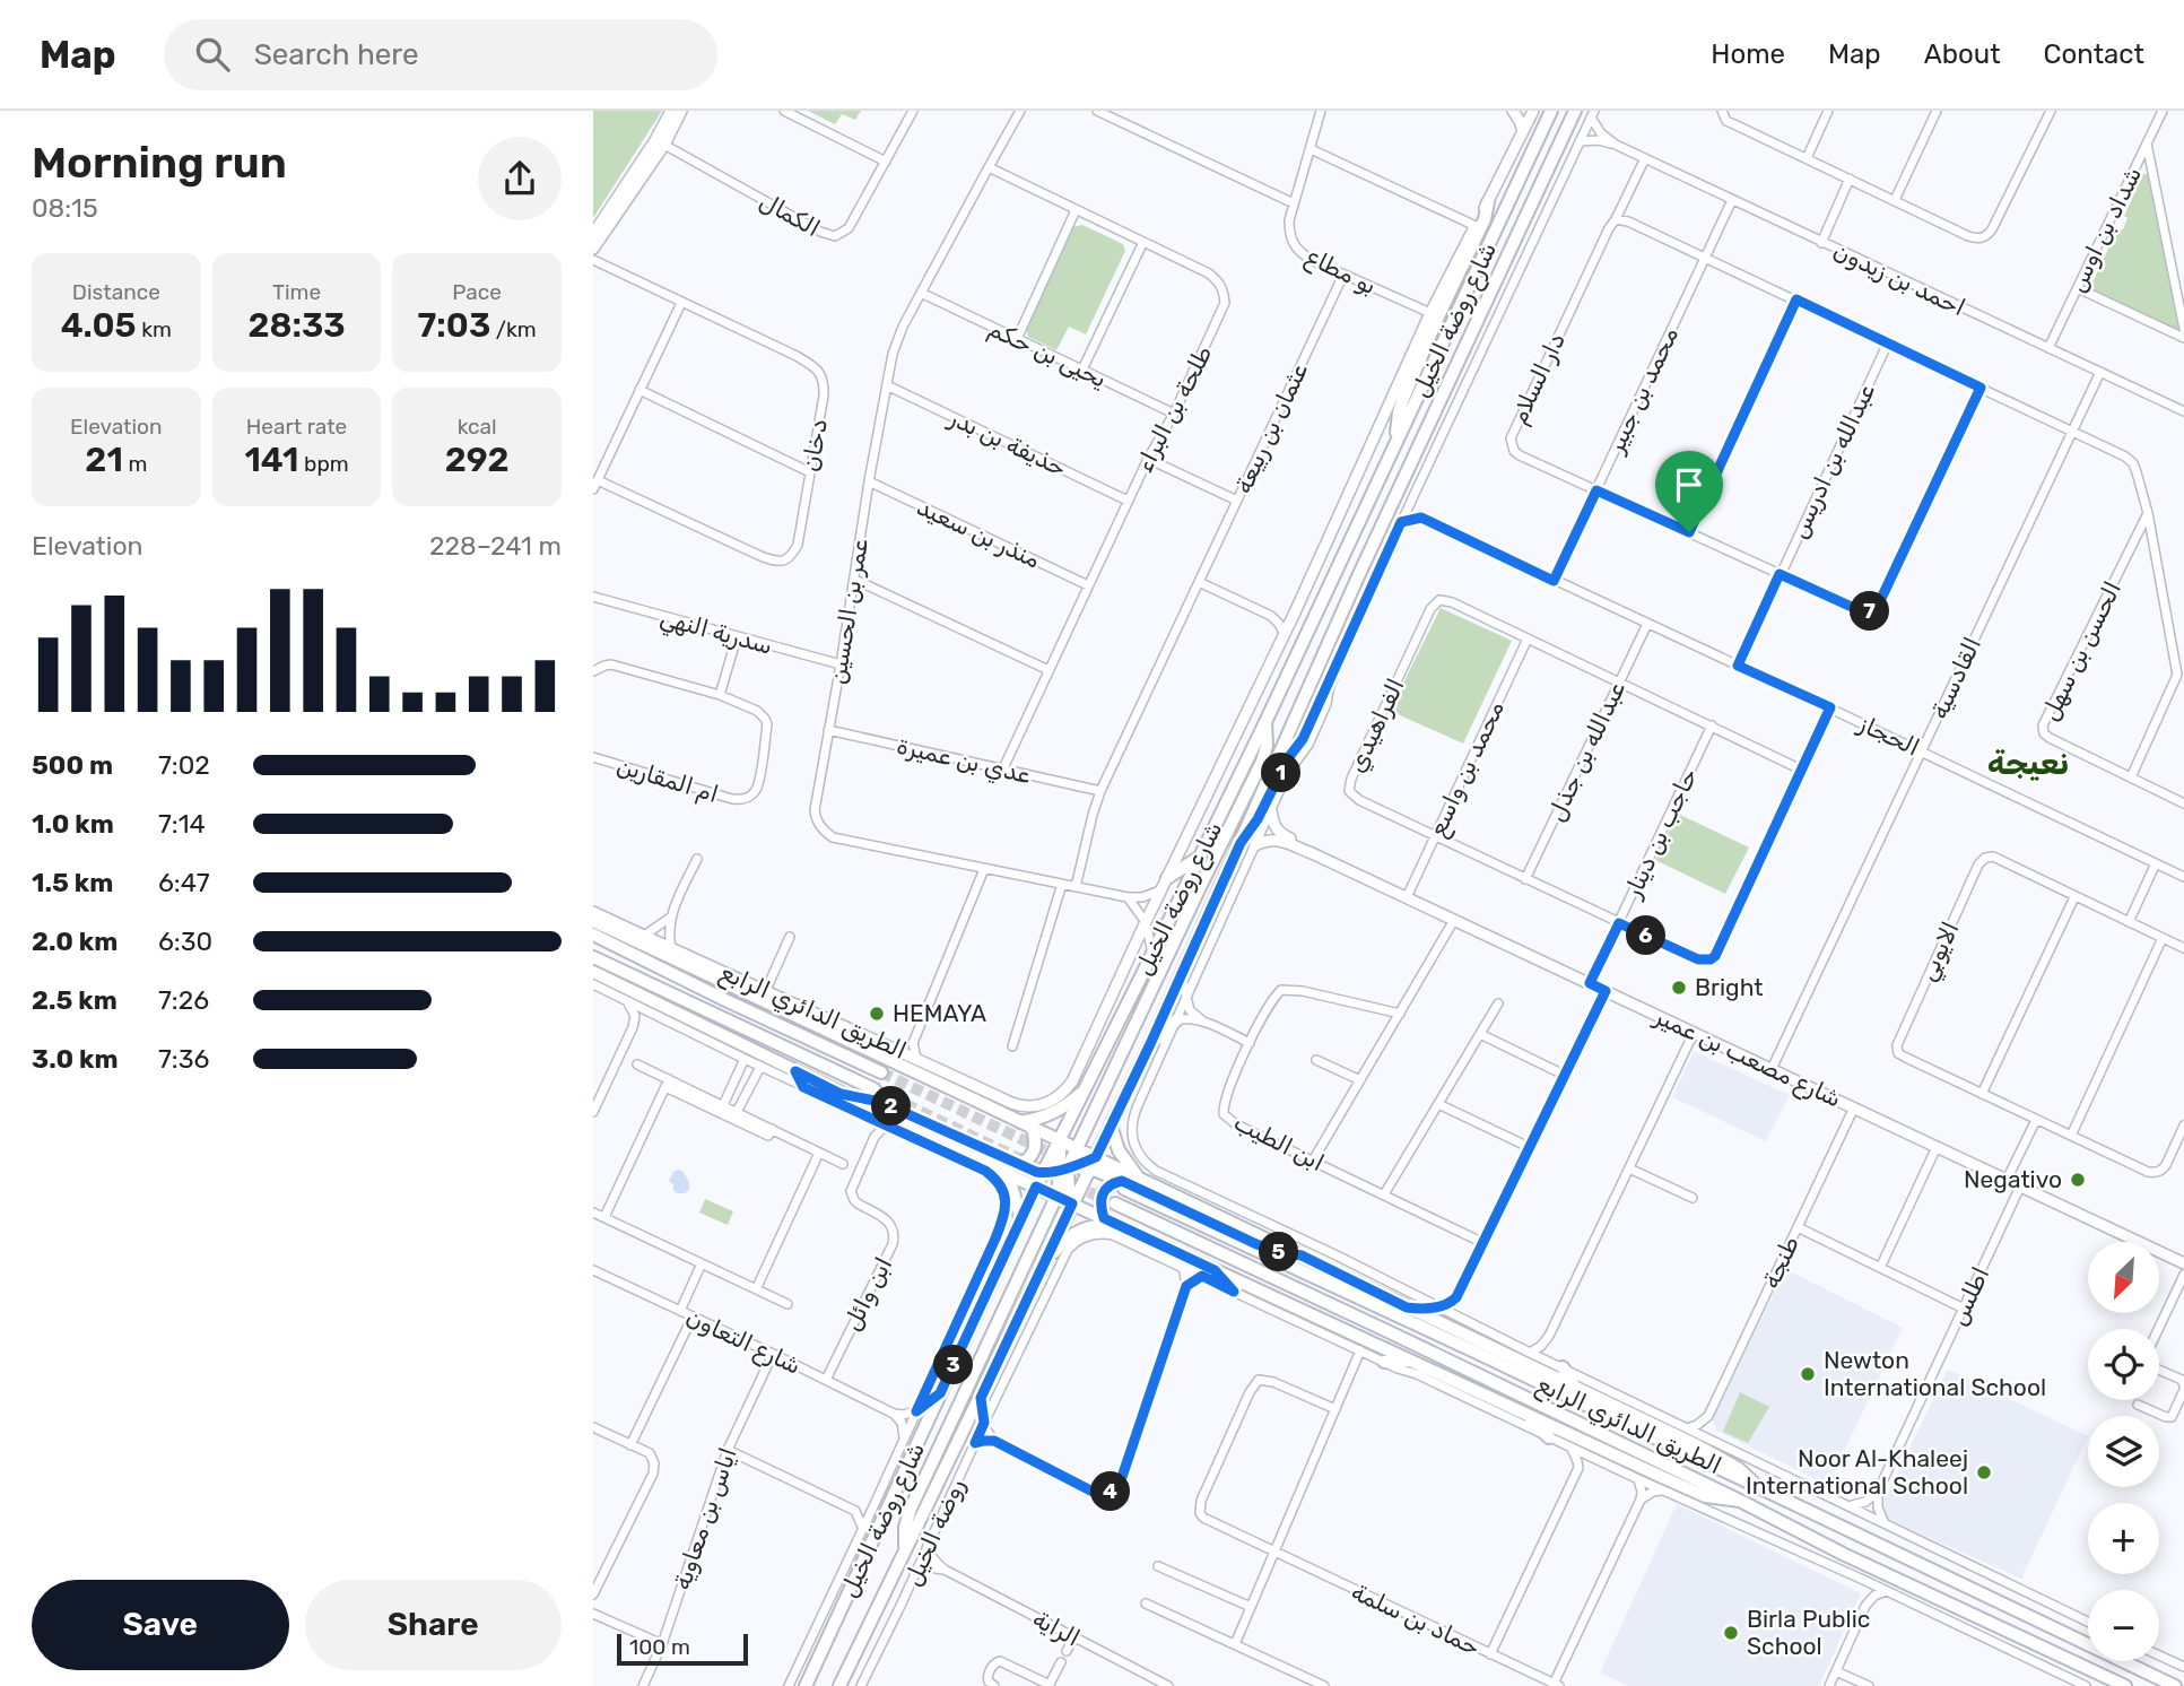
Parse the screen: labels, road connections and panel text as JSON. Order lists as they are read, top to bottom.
{
  "streets": {
    "main road": ["شارع روضة الخيل", "الطريق الدائري الرابع"],
    "street": [
      "الكمال",
      "شداد بن اوس",
      "بو مطاع",
      "احمد بن زيدون",
      "يحيى بن حكم",
      "دار السلام",
      "محمد بن جبير",
      "طلحة بن البراء",
      "عثمان بن ربيعة",
      "حذيفة بن بدر",
      "دخان",
      "عبدالله بن ادريس",
      "منذر بن سعيد",
      "عمر بن الحسين",
      "سدرية النهي",
      "الحسن بن سهل",
      "القادسية",
      "الفراهيدي",
      "الحجاز",
      "عبدالله بن جذل",
      "عدي بن عميرة",
      "محمد بن واسع",
      "ام المقارين",
      "حاجب بن دينار",
      "الايوبي",
      "شارع مصعب بن عمير",
      "ابن الطيب",
      "طنجة",
      "ابن وائل",
      "اطلس",
      "شارع التعاون",
      "اياس بن معاوية",
      "روضة الخيل",
      "حماد بن سلمة",
      "الراية"
    ]
  },
  "crossings": [
    ["شداد بن اوس", "احمد بن زيدون"],
    ["بو مطاع", "شارع روضة الخيل"],
    ["بو مطاع", "عثمان بن ربيعة"],
    ["احمد بن زيدون", "شارع روضة الخيل"],
    ["احمد بن زيدون", "دار السلام"],
    ["احمد بن زيدون", "محمد بن جبير"],
    ["احمد بن زيدون", "القادسية"],
    ["شارع روضة الخيل", "عمر بن الحسين"],
    ["شارع روضة الخيل", "الطريق الدائري الرابع"],
    ["شارع روضة الخيل", "شارع مصعب بن عمير"],
    ["يحيى بن حكم", "طلحة بن البراء"],
    ["يحيى بن حكم", "عمر بن الحسين"],
    ["دار السلام", "محمد بن جبير"],
    ["دار السلام", "عبدالله بن ادريس"],
    ["محمد بن جبير", "الحجاز"],
    ["طلحة بن البراء", "حذيفة بن بدر"],
    ["طلحة بن البراء", "منذر بن سعيد"],
    ["طلحة بن البراء", "عمر بن الحسين"],
    ["طلحة بن البراء", "عدي بن عميرة"],
    ["عثمان بن ربيعة", "عمر بن الحسين"],
    ["عثمان بن ربيعة", "عدي بن عميرة"],
    ["حذيفة بن بدر", "عمر بن الحسين"],
    ["عبدالله بن ادريس", "الحجاز"],
    ["منذر بن سعيد", "عمر بن الحسين"],
    ["عمر بن الحسين", "سدرية النهي"],
    ["عمر بن الحسين", "عدي بن عميرة"],
    ["القادسية", "الحجاز"],
    ["القادسية", "شارع مصعب بن عمير"],
    ["الفراهيدي", "الحجاز"],
    ["الفراهيدي", "عبدالله بن جذل"],
    ["الفراهيدي", "محمد بن واسع"],
    ["الفراهيدي", "حاجب بن دينار"],
    ["الحجاز", "عبدالله بن جذل"],
    ["محمد بن واسع", "شارع مصعب بن عمير"],
    ["حاجب بن دينار", "شارع مصعب بن عمير"],
    ["الطريق الدائري الرابع", "روضة الخيل"],
    ["شارع مصعب بن عمير", "طنجة"],
    ["شارع مصعب بن عمير", "اطلس"],
    ["ابن وائل", "شارع التعاون"],
    ["شارع التعاون", "اياس بن معاوية"],
    ["روضة الخيل", "الراية"]
  ],
  "districts": ["نعيجة"],
  "places": [
    "Bright",
    "HEMAYA",
    "Negativo",
    "Newton International School",
    "Noor Al-Khaleej International School",
    "Birla Public School"
  ],
  "scale_bar": "100 m",
  "north": "bottom left",
  "page": {
    "header": "Map",
    "search": "Search here",
    "nav": [
      "Home",
      "Map",
      "About",
      "Contact"
    ],
    "heading": ["Morning run", "08:15"],
    "stats": [
      ["Distance", "4.05 km"],
      ["Time", "28:33"],
      ["Pace", "7:03 /km"],
      ["Elevation", "21 m"],
      ["Heart rate", "141 bpm"],
      ["kcal", "292"]
    ],
    "chart": ["Elevation", "228–241 m"],
    "pins": [
      "7",
      "1",
      "6",
      "2",
      "5",
      "3",
      "4"
    ],
    "list": [
      {
        "name": "500 m",
        "note": "7:02"
      },
      {
        "name": "1.0 km",
        "note": "7:14"
      },
      {
        "name": "1.5 km",
        "note": "6:47"
      },
      {
        "name": "2.0 km",
        "note": "6:30"
      },
      {
        "name": "2.5 km",
        "note": "7:26"
      },
      {
        "name": "3.0 km",
        "note": "7:36"
      }
    ],
    "map_buttons": ["+", "−"],
    "buttons": ["Save", "Share"],
    "scale": "100 m"
  }
}
